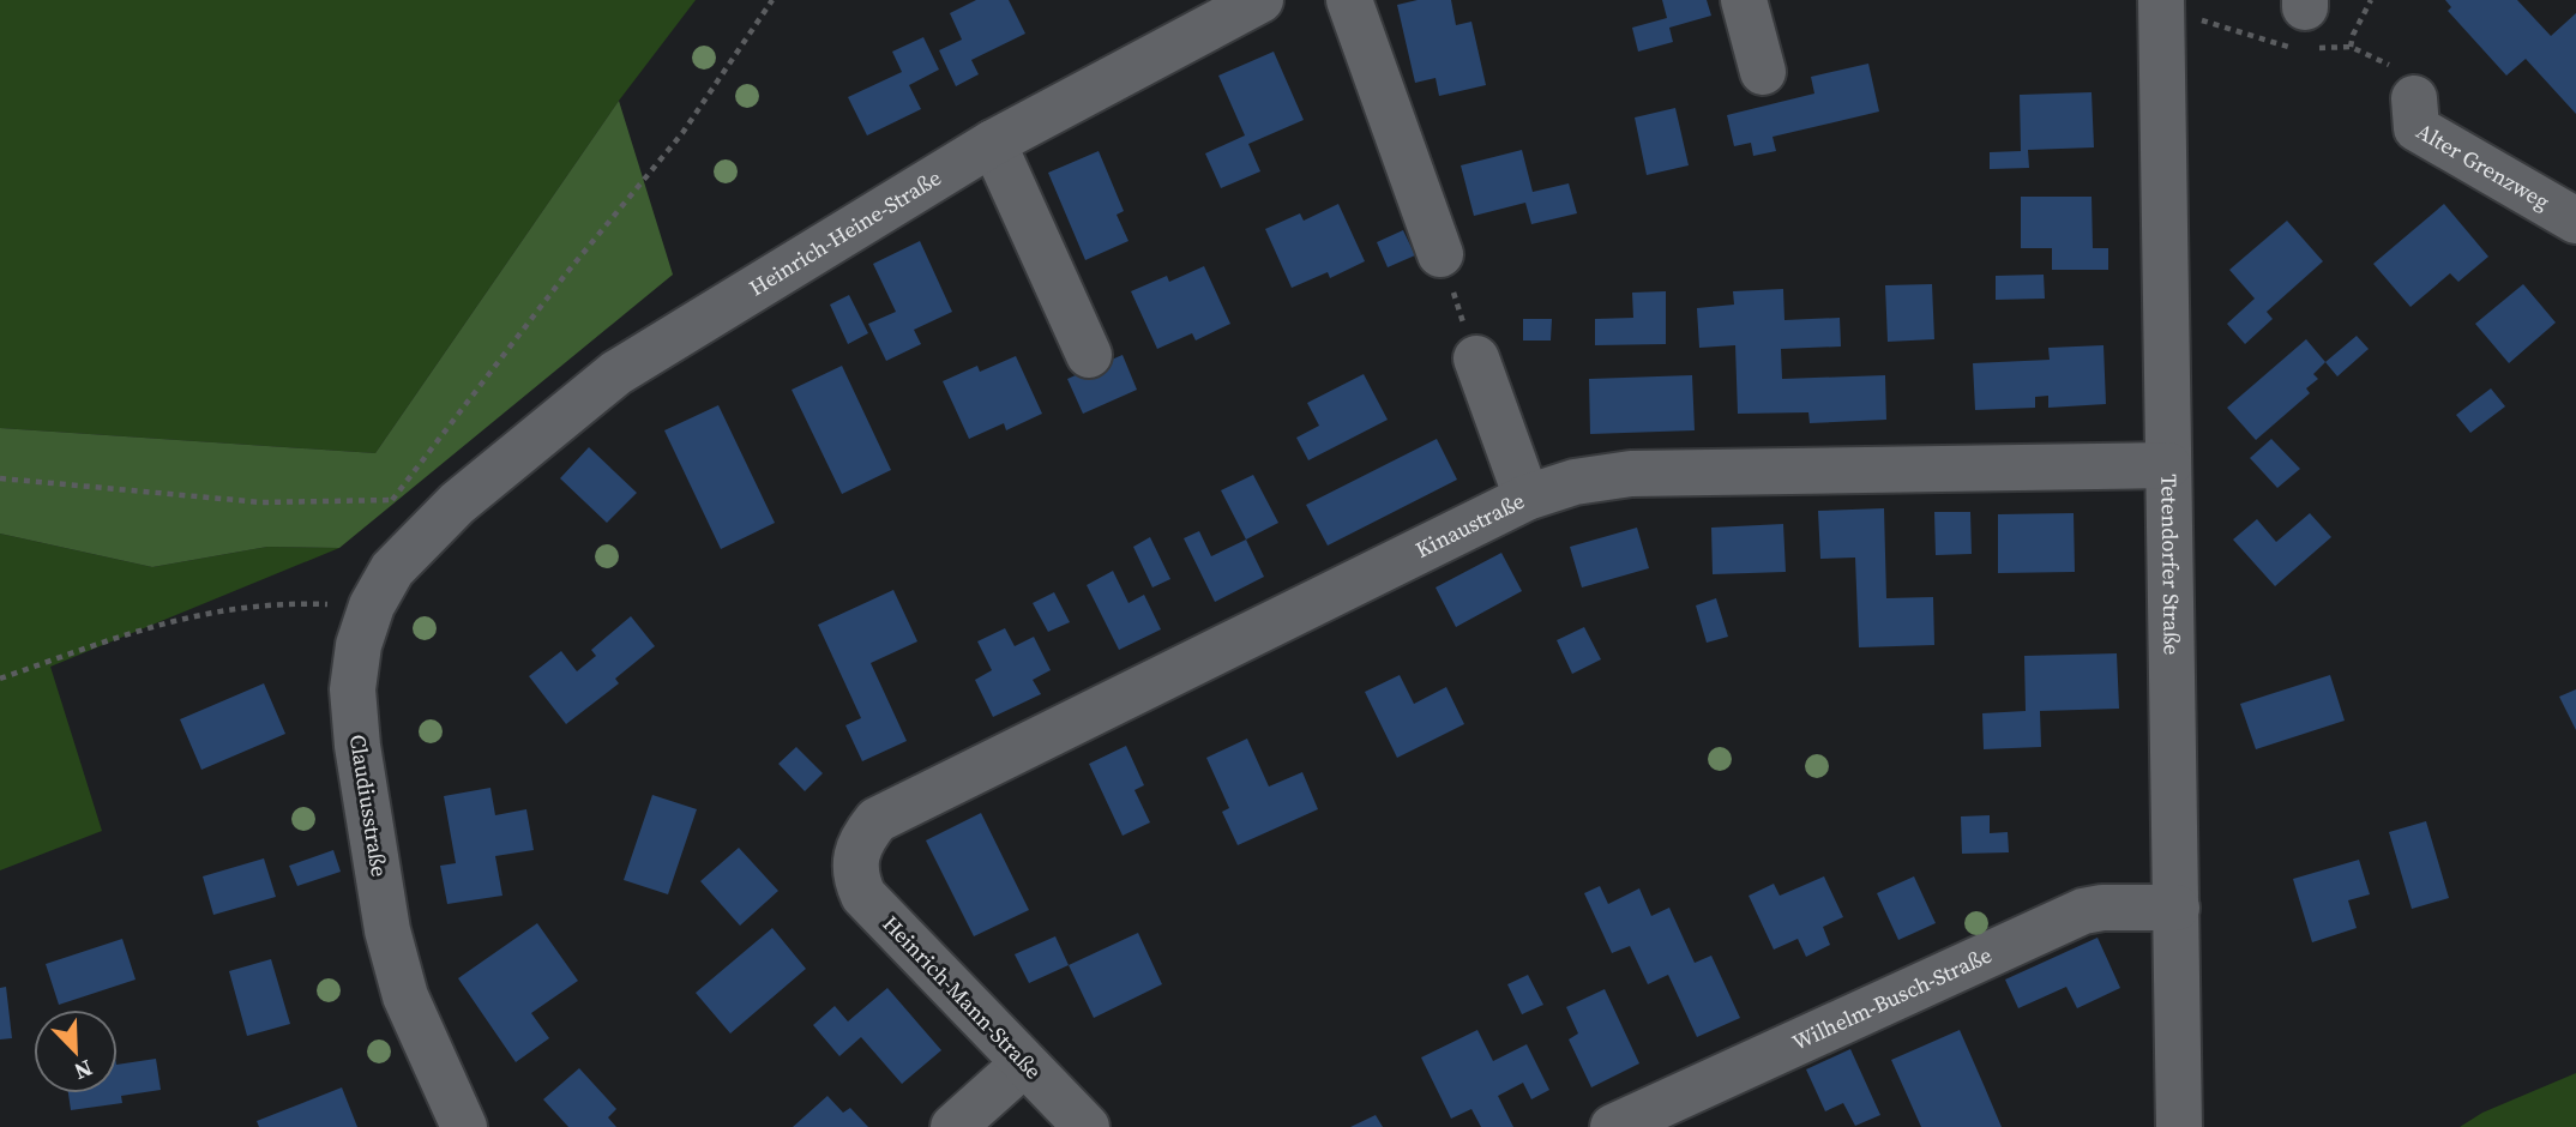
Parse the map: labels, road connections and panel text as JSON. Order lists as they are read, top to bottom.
{
  "streets": {
    "street": [
      "Alter Grenzweg",
      "Heinrich-Heine-Straße",
      "Kinaustraße",
      "Tetendorfer Straße",
      "Claudiusstraße",
      "Heinrich-Mann-Straße",
      "Wilhelm-Busch-Straße"
    ]
  },
  "crossings": [
    ["Heinrich-Heine-Straße", "Claudiusstraße"],
    ["Kinaustraße", "Tetendorfer Straße"],
    ["Kinaustraße", "Heinrich-Mann-Straße"],
    ["Tetendorfer Straße", "Wilhelm-Busch-Straße"]
  ],
  "north": "bottom right"
}
